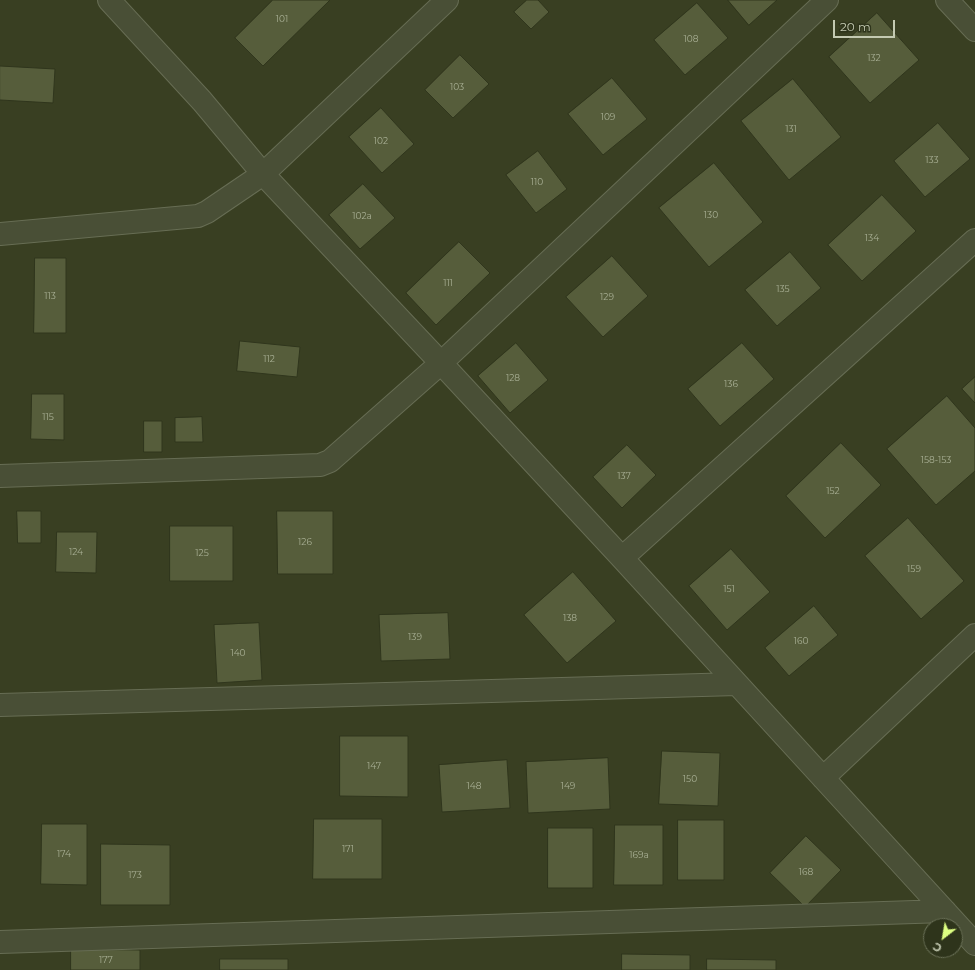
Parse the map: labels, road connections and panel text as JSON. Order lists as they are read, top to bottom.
{
  "house_numbers": [
    "101",
    "108",
    "132",
    "103",
    "109",
    "131",
    "102",
    "133",
    "110",
    "130",
    "102а",
    "134",
    "111",
    "135",
    "113",
    "129",
    "112",
    "128",
    "136",
    "115",
    "158-153",
    "137",
    "152",
    "126",
    "124",
    "125",
    "159",
    "151",
    "138",
    "139",
    "160",
    "140",
    "147",
    "150",
    "148",
    "149",
    "171",
    "174",
    "169а",
    "168",
    "173",
    "177"
  ],
  "scale_bar": "20 m",
  "north": "bottom left"
}
